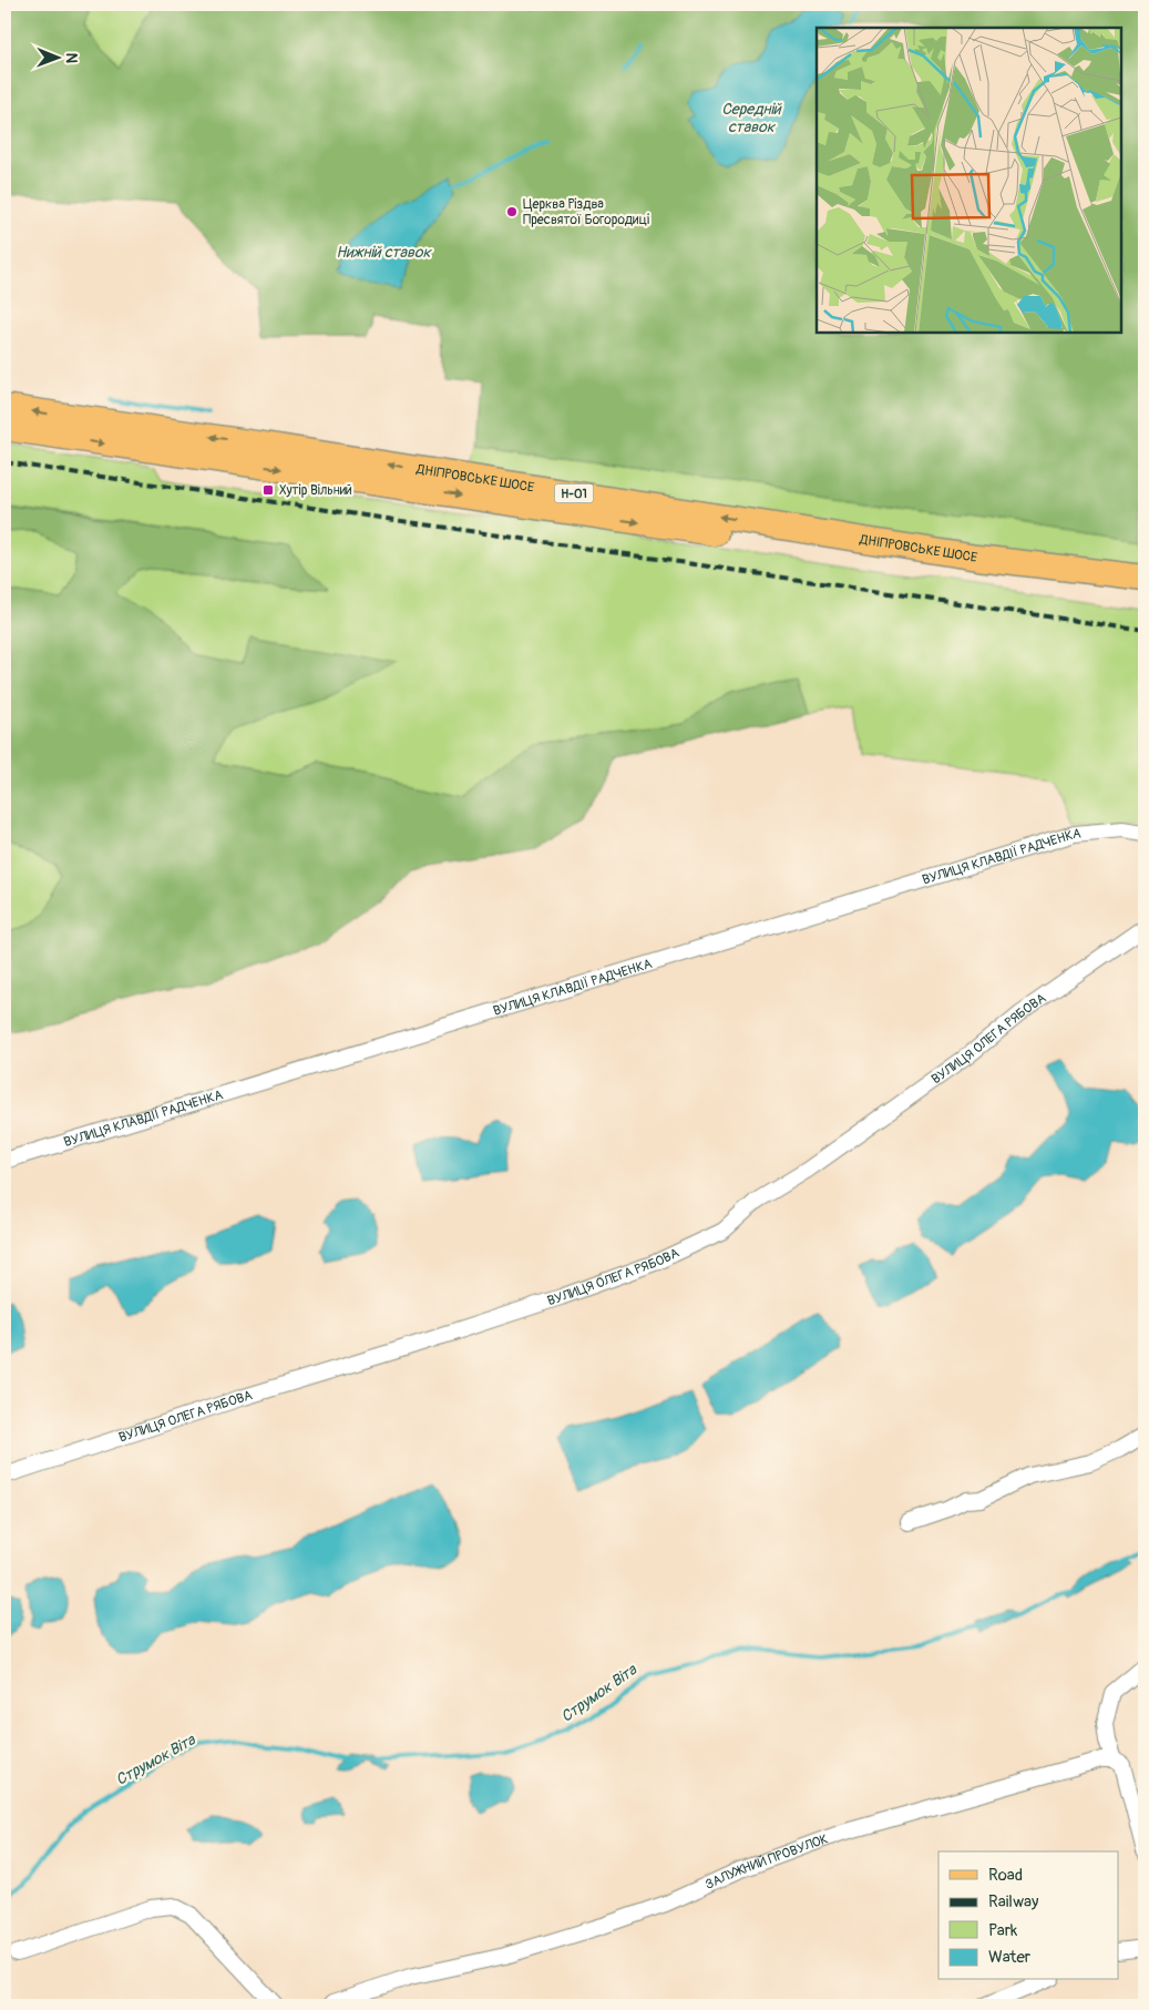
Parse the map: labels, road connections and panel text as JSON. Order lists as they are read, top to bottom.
{
  "streets": {
    "main road": ["ДНІПРОВСЬКЕ ШОСЕ", "Н-01"],
    "street": ["ВУЛИЦЯ КЛАВДІЇ РАДЧЕНКА", "ВУЛИЦЯ ОЛЕГА РЯБОВА", "ЗАЛУЖНИЙ ПРОВУЛОК"]
  },
  "water": ["Середній ставок", "Нижній ставок", "Струмок Віта"],
  "places": {
    "other": ["Церква Різдва Пресвятої Богородиці"],
    "transit": ["Хутір Вільний"]
  },
  "legend": [
    "Road",
    "Railway",
    "Park",
    "Water"
  ],
  "north": "right"
}
